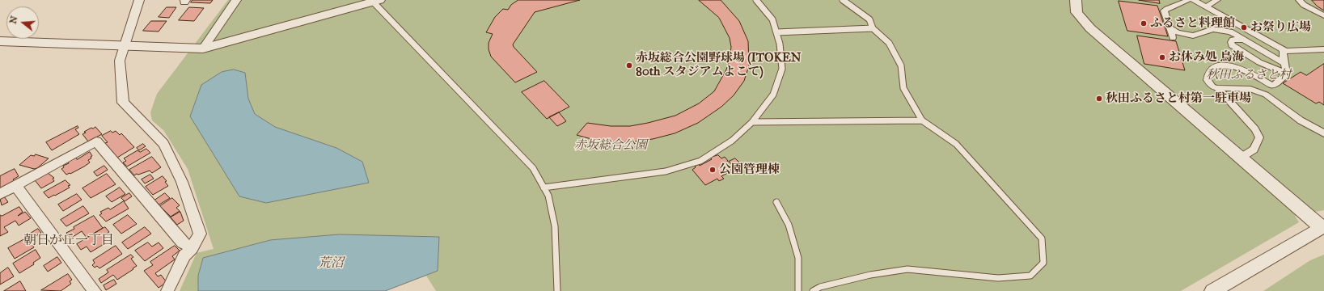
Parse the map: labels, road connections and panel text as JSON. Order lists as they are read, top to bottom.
{
  "districts": ["朝日が丘一丁目"],
  "water": ["荒沼"],
  "parks": ["秋田ふるさと村", "赤坂総合公園"],
  "places": [
    "ふるさと料理館",
    "お祭り広場",
    "お休み処 鳥海",
    "赤坂総合公園野球場 (ITOKEN 80th スタジアムよこて)",
    "秋田ふるさと村第一駐車場",
    "公園管理棟"
  ],
  "north": "left"
}
